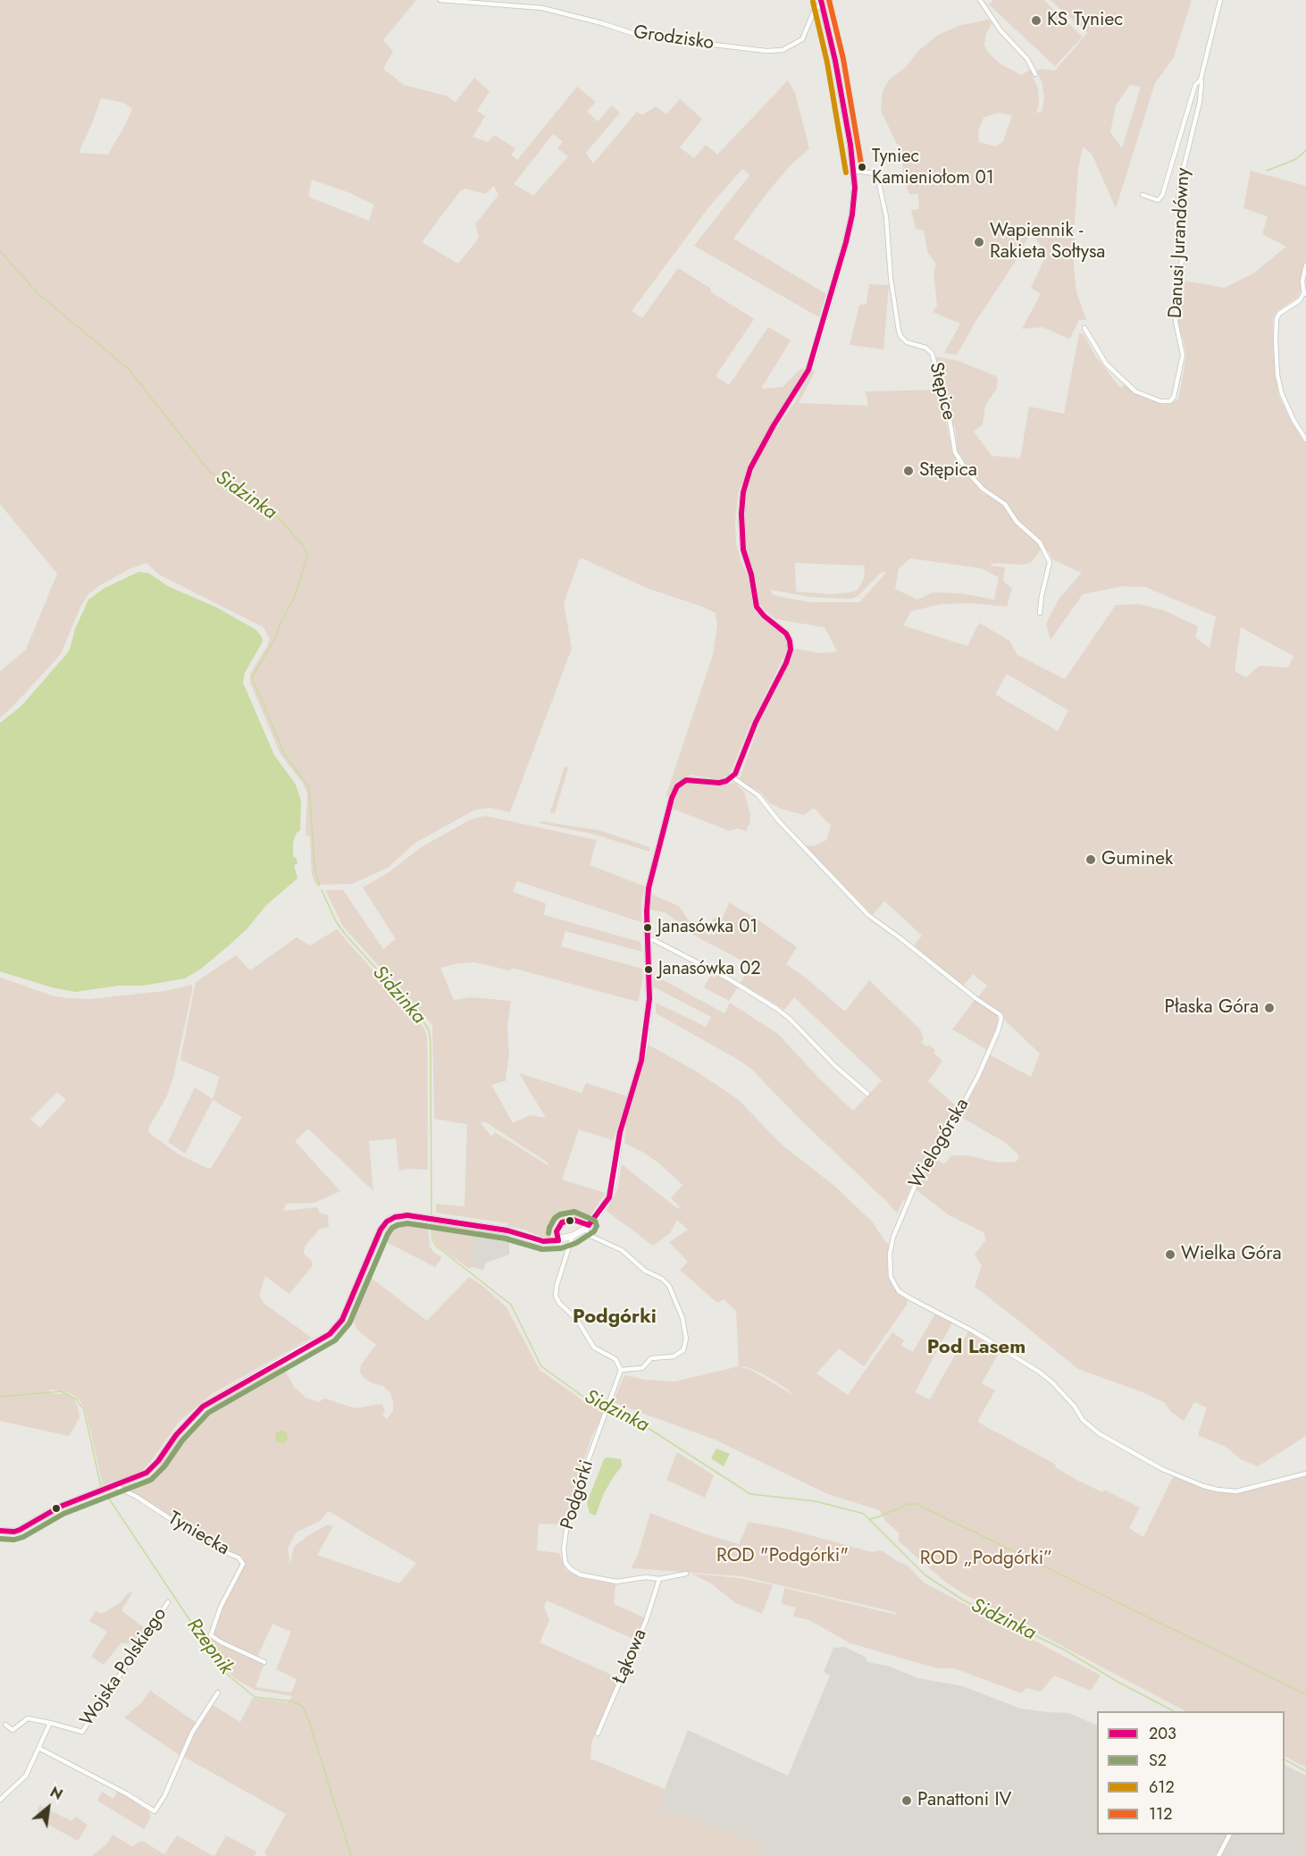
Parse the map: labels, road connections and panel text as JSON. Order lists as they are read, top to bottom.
{
  "streets": {
    "street": [
      "Grodzisko",
      "Danusi Jurandówny",
      "Stępice",
      "Wielogórska",
      "Podgórki",
      "Tyniecka",
      "Łąkowa",
      "Wojska Polskiego"
    ]
  },
  "crossings": [
    ["Podgórki", "Łąkowa"]
  ],
  "districts": ["Podgórki", "Pod Lasem"],
  "water": ["Sidzinka", "Rzepnik"],
  "parks": ["ROD \"Podgórki\"", "ROD „Podgórki”"],
  "places": [
    "KS Tyniec",
    "Tyniec Kamieniołom 01",
    "Wapiennik - Rakieta Sołtysa",
    "Stępica",
    "Guminek",
    "Janasówka 01",
    "Janasówka 02",
    "Płaska Góra",
    "Wielka Góra",
    "Panattoni IV"
  ],
  "lines": [
    "transit line 203",
    "transit line 112",
    "transit line 612",
    "transit line S2"
  ],
  "legend": [
    "203",
    "S2",
    "612",
    "112"
  ],
  "north": "top right"
}
